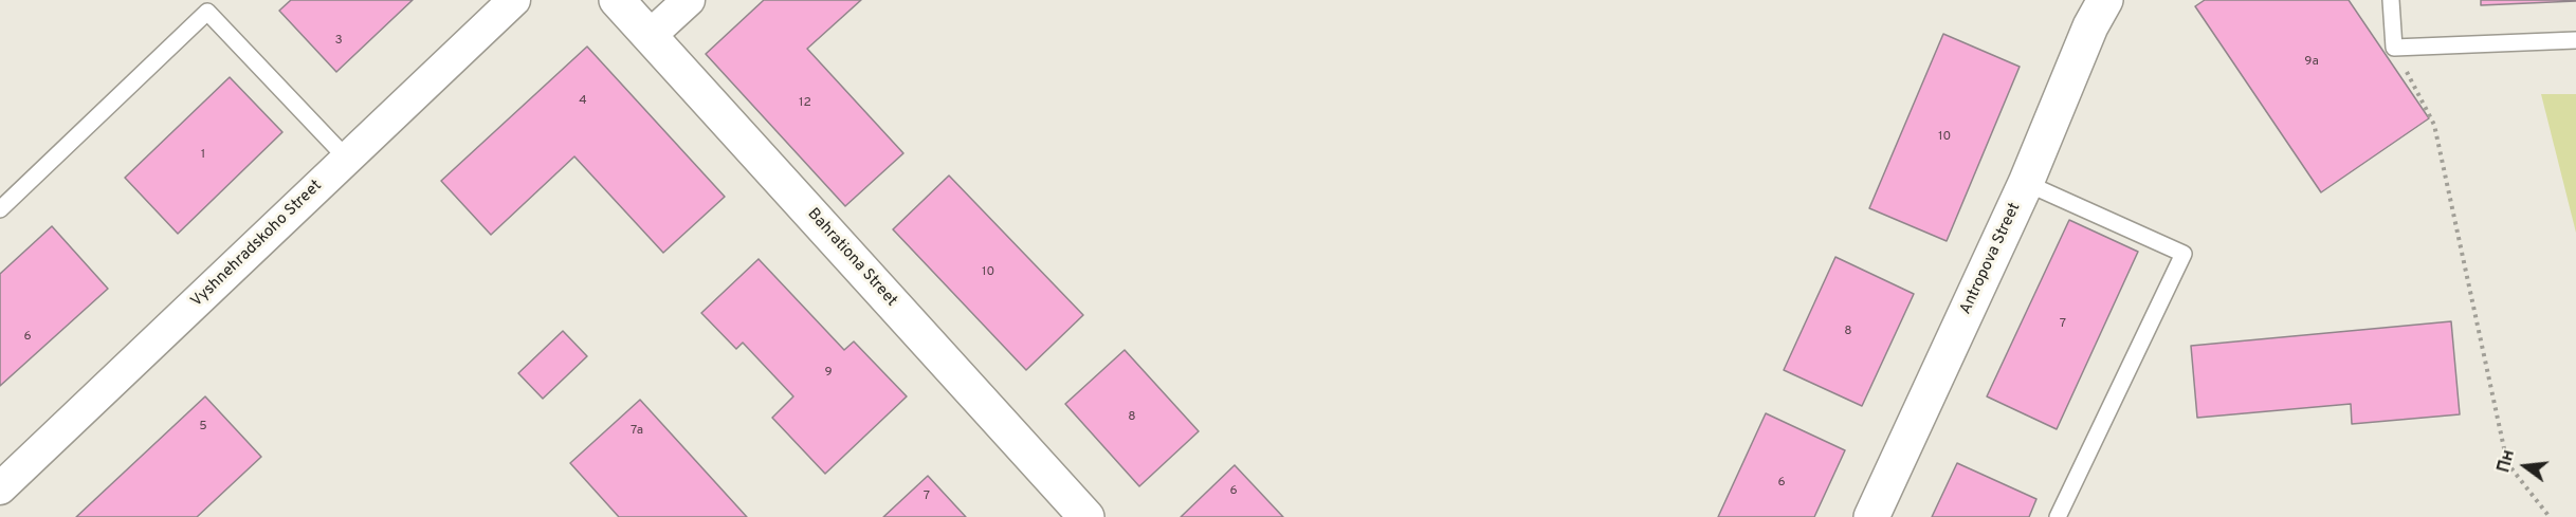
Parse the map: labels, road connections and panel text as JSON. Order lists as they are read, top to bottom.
{
  "streets": {
    "street": ["Vyshnehradskoho Street", "Bahrationa Street", "Antropova Street"]
  },
  "house_numbers": [
    "3",
    "9а",
    "4",
    "12",
    "10",
    "1",
    "10",
    "7",
    "8",
    "6",
    "9",
    "8",
    "5",
    "7а",
    "6",
    "6",
    "7"
  ],
  "north": "left"
}
